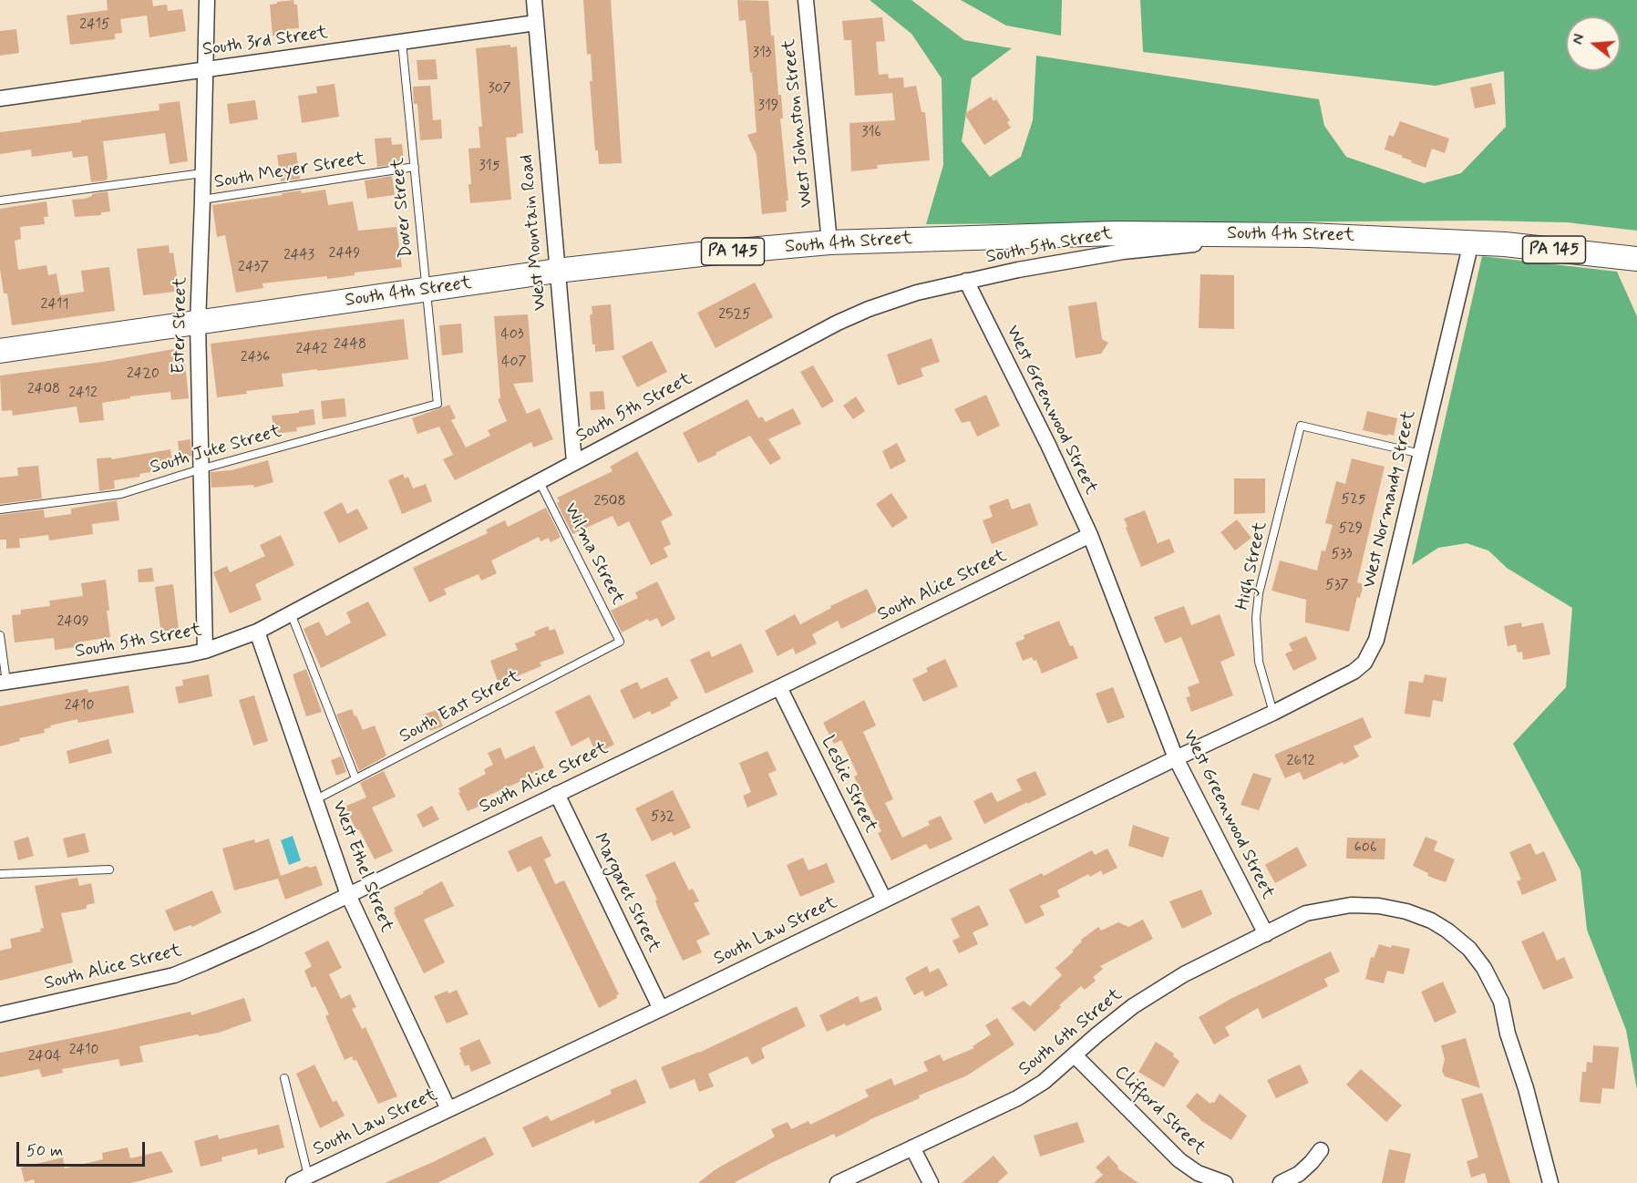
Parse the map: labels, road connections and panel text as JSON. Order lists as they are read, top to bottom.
{
  "streets": {
    "main road": ["South 4th Street", "PA 145"],
    "street": [
      "South 3rd Street",
      "West Johnston Street",
      "West Mountain Road",
      "South 5th Street",
      "Ester Street",
      "West Greenwood Street",
      "West Normandy Street",
      "South Alice Street",
      "Leslie Street",
      "West Ethel Street",
      "Margaret Street",
      "South Law Street",
      "South 6th Street",
      "Clifford Street"
    ],
    "lane": [
      "South Meyer Street",
      "Dover Street",
      "South Jute Street",
      "Wilma Street",
      "High Street",
      "South East Street"
    ]
  },
  "crossings": [
    ["South 3rd Street", "Dover Street"],
    ["South 3rd Street", "West Mountain Road"],
    ["South 3rd Street", "Ester Street"],
    ["West Johnston Street", "South 4th Street"],
    ["South Meyer Street", "Dover Street"],
    ["South Meyer Street", "Ester Street"],
    ["Dover Street", "South 4th Street"],
    ["Dover Street", "South Jute Street"],
    ["West Mountain Road", "South 4th Street"],
    ["West Mountain Road", "South 5th Street"],
    ["South 4th Street", "South 5th Street"],
    ["South 4th Street", "Ester Street"],
    ["South 4th Street", "West Normandy Street"],
    ["South 5th Street", "Ester Street"],
    ["South 5th Street", "West Greenwood Street"],
    ["South 5th Street", "Wilma Street"],
    ["South 5th Street", "West Ethel Street"],
    ["Ester Street", "South Jute Street"],
    ["West Greenwood Street", "South Alice Street"],
    ["West Greenwood Street", "South Law Street"],
    ["West Greenwood Street", "South 6th Street"],
    ["West Normandy Street", "High Street"],
    ["West Normandy Street", "South Law Street"],
    ["Wilma Street", "South East Street"],
    ["High Street", "South Law Street"],
    ["South Alice Street", "Leslie Street"],
    ["South Alice Street", "West Ethel Street"],
    ["South Alice Street", "Margaret Street"],
    ["South East Street", "West Ethel Street"],
    ["Leslie Street", "South Law Street"],
    ["West Ethel Street", "South Law Street"],
    ["Margaret Street", "South Law Street"],
    ["South 6th Street", "Clifford Street"]
  ],
  "house_numbers": [
    "2415",
    "313",
    "307",
    "319",
    "316",
    "315",
    "2449",
    "2443",
    "2437",
    "2411",
    "2525",
    "403",
    "2448",
    "2442",
    "2436",
    "407",
    "2420",
    "2408",
    "2412",
    "525",
    "2508",
    "529",
    "533",
    "537",
    "2409",
    "2410",
    "2612",
    "532",
    "606",
    "2410",
    "2404"
  ],
  "scale_bar": "50 m",
  "north": "left"
}
